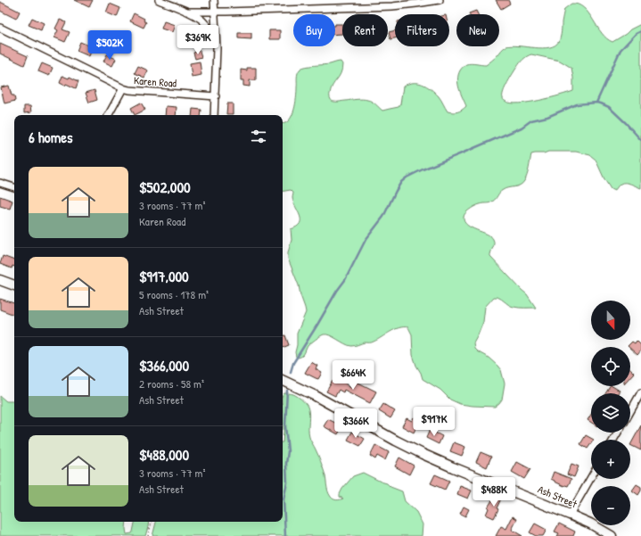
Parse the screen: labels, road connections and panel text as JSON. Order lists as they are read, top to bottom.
{
  "streets": {
    "street": ["Karen Road", "Ash Street"]
  },
  "north": "bottom",
  "page": {
    "chip": [
      "Buy",
      "Rent",
      "Filters",
      "New"
    ],
    "price": [
      "$369K",
      "$502K",
      "$664K",
      "$917K",
      "$366K",
      "$488K"
    ],
    "heading": "6 homes",
    "list": [
      {
        "name": "$502,000",
        "note": "3 rooms · 77 m² · Karen Road"
      },
      {
        "name": "$917,000",
        "note": "5 rooms · 178 m² · Ash Street"
      },
      {
        "name": "$366,000",
        "note": "2 rooms · 58 m² · Ash Street"
      },
      {
        "name": "$488,000",
        "note": "3 rooms · 77 m² · Ash Street"
      }
    ],
    "map_buttons": ["+", "−"]
  }
}
